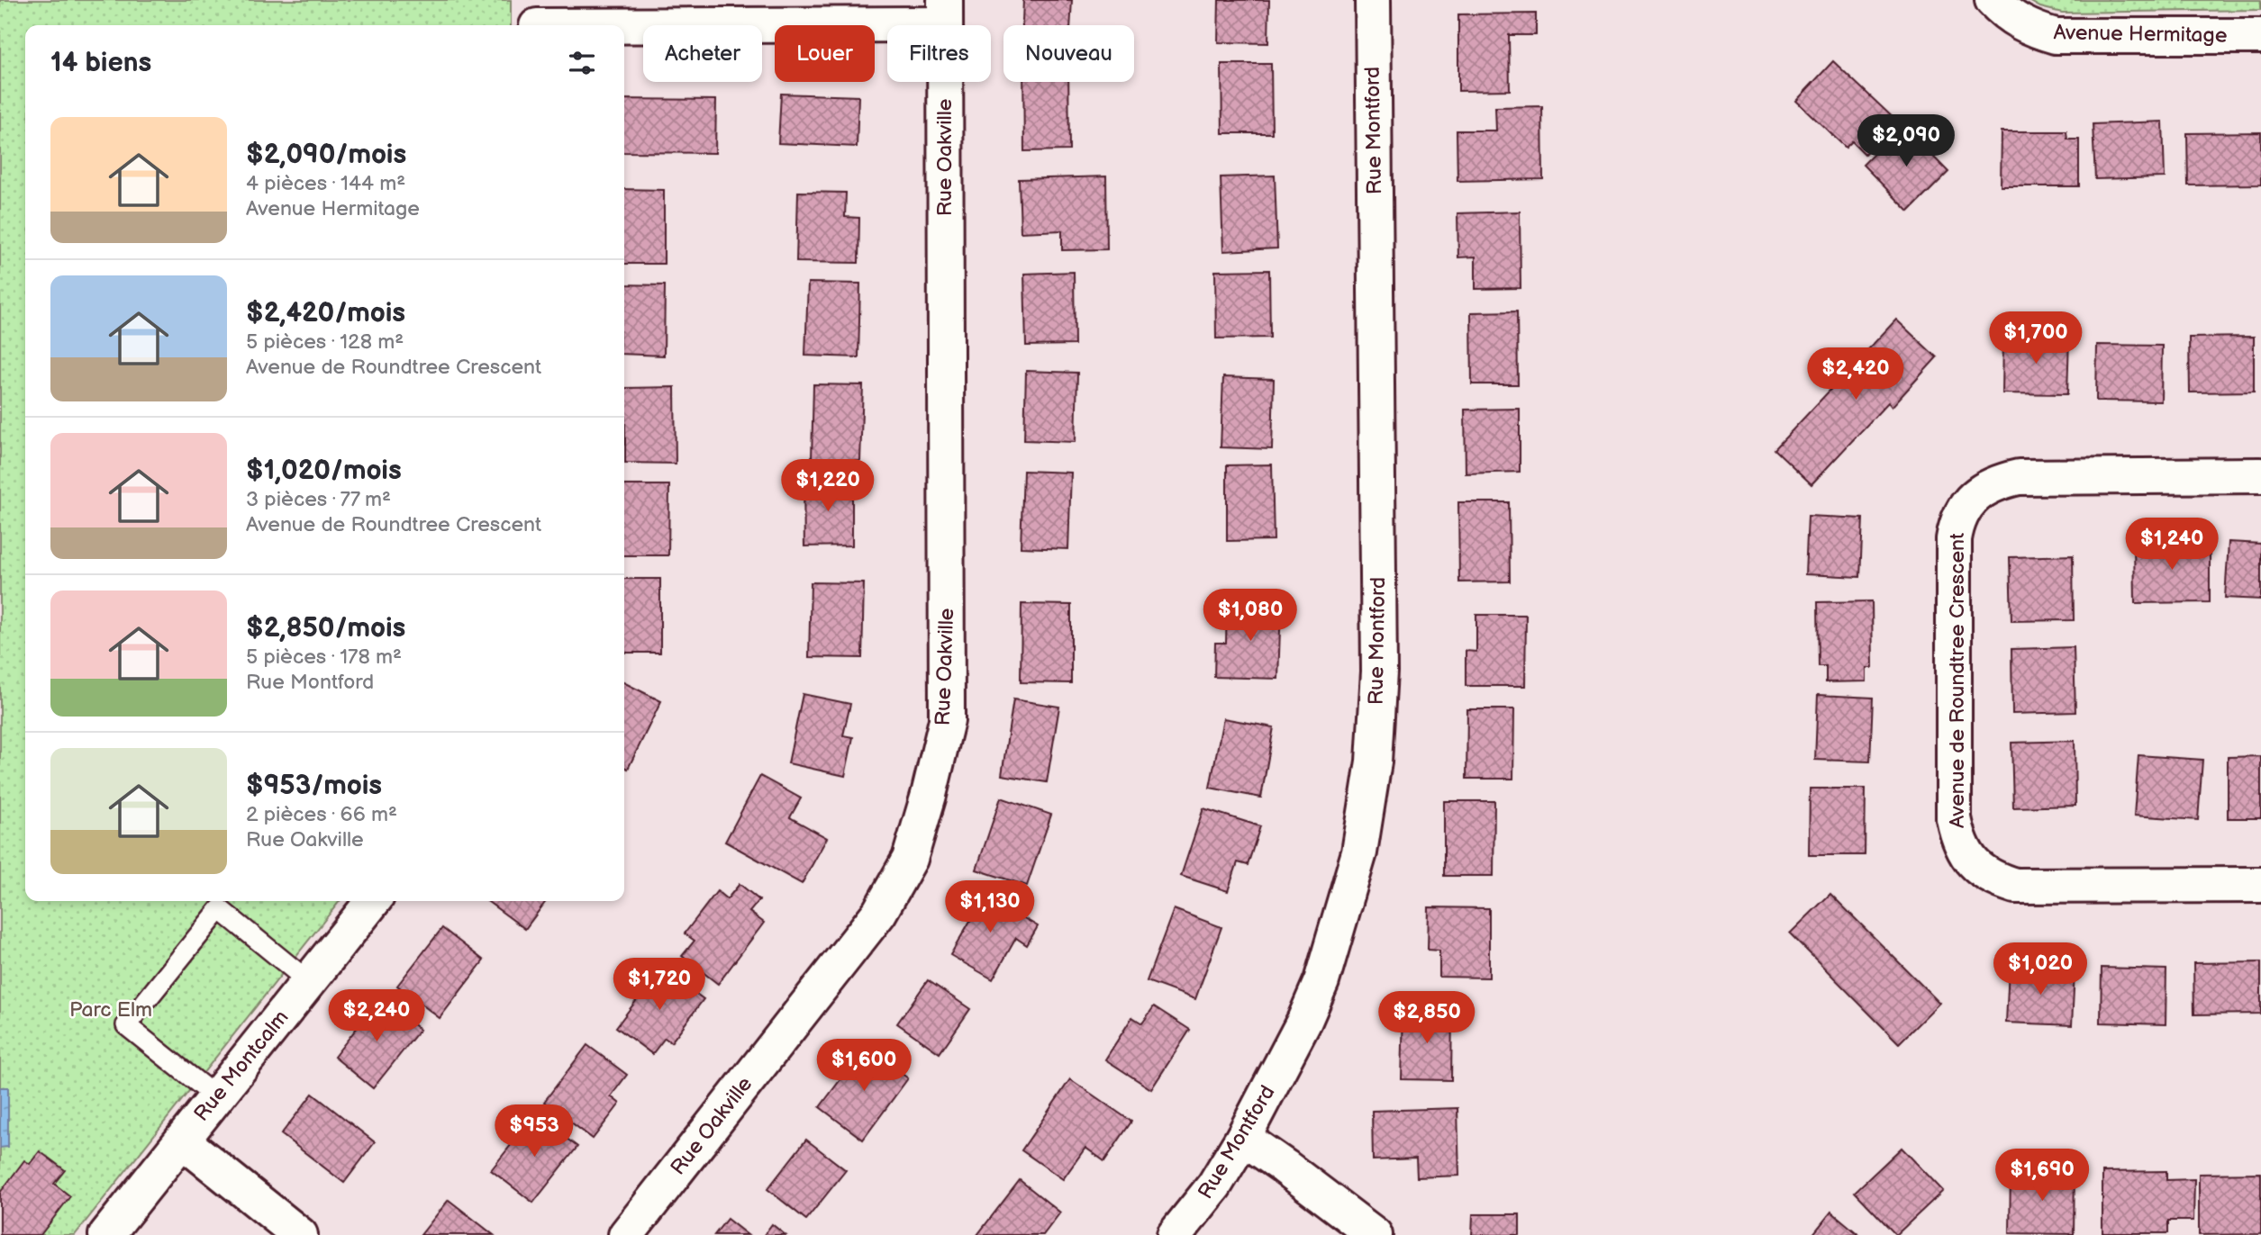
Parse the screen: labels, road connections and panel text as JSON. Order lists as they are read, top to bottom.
{
  "streets": {
    "street": [
      "Avenue Hermitage",
      "Rue Montford",
      "Rue Oakville",
      "Avenue de Roundtree Crescent",
      "Rue Montcalm"
    ]
  },
  "parks": ["Parc Elm"],
  "page": {
    "chip": [
      "Acheter",
      "Louer",
      "Filtres",
      "Nouveau"
    ],
    "heading": "14 biens",
    "list": [
      {
        "name": "$2,090/mois",
        "note": "4 pièces · 144 m² · Avenue Hermitage"
      },
      {
        "name": "$2,420/mois",
        "note": "5 pièces · 128 m² · Avenue de Roundtree Crescent"
      },
      {
        "name": "$1,020/mois",
        "note": "3 pièces · 77 m² · Avenue de Roundtree Crescent"
      },
      {
        "name": "$2,850/mois",
        "note": "5 pièces · 178 m² · Rue Montford"
      },
      {
        "name": "$953/mois",
        "note": "2 pièces · 66 m² · Rue Oakville"
      }
    ],
    "price": [
      "$2,090",
      "$1,700",
      "$2,420",
      "$1,220",
      "$1,240",
      "$1,080",
      "$1,130",
      "$1,020",
      "$1,720",
      "$2,240",
      "$2,850",
      "$1,600",
      "$953",
      "$1,690"
    ]
  }
}
